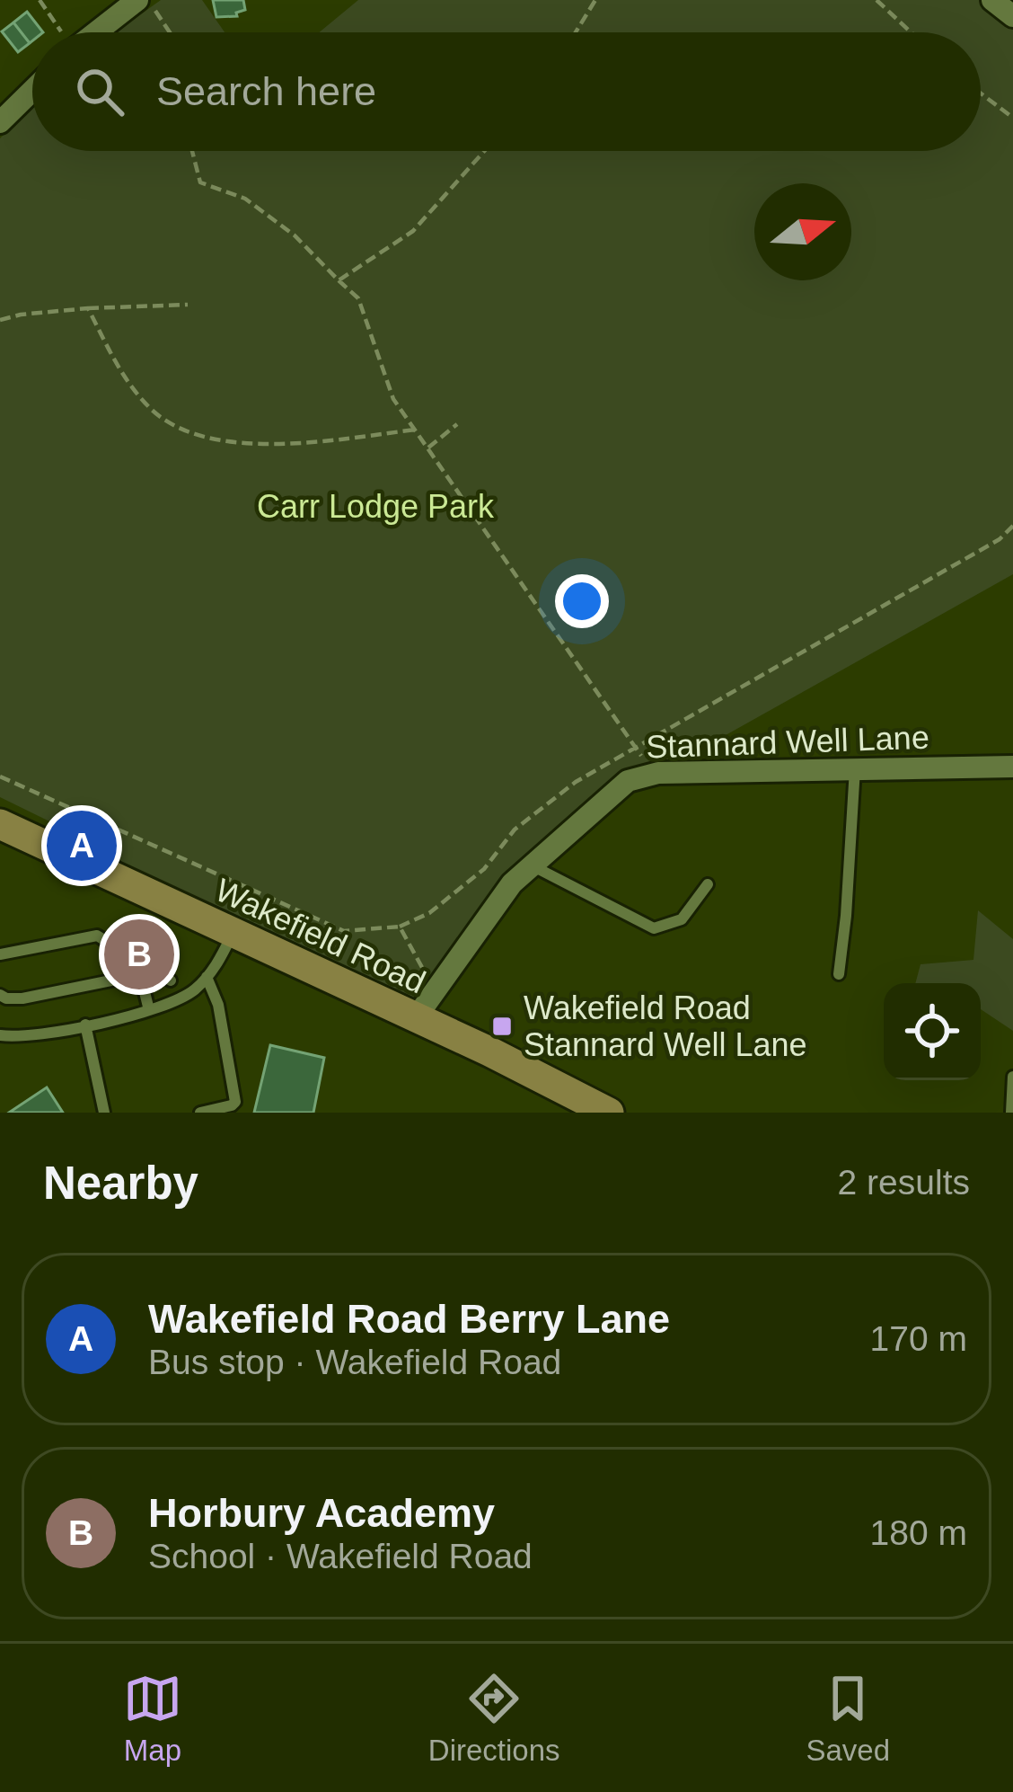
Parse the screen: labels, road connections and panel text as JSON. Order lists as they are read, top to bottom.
{
  "streets": {
    "main road": ["Wakefield Road"],
    "street": ["Stannard Well Lane"]
  },
  "crossings": [
    ["Stannard Well Lane", "Wakefield Road"]
  ],
  "parks": ["Carr Lodge Park"],
  "places": {
    "transit": ["Wakefield Road Stannard Well Lane"]
  },
  "north": "right",
  "page": {
    "search": "Search here",
    "pins": ["A", "B"],
    "heading": ["Nearby", "2 results"],
    "list": [
      {
        "mark": "A",
        "name": "Wakefield Road Berry Lane",
        "note": "Bus stop · Wakefield Road",
        "value": "170 m"
      },
      {
        "mark": "B",
        "name": "Horbury Academy",
        "note": "School · Wakefield Road",
        "value": "180 m"
      }
    ],
    "nav": ["Map", "Directions", "Saved"]
  }
}
